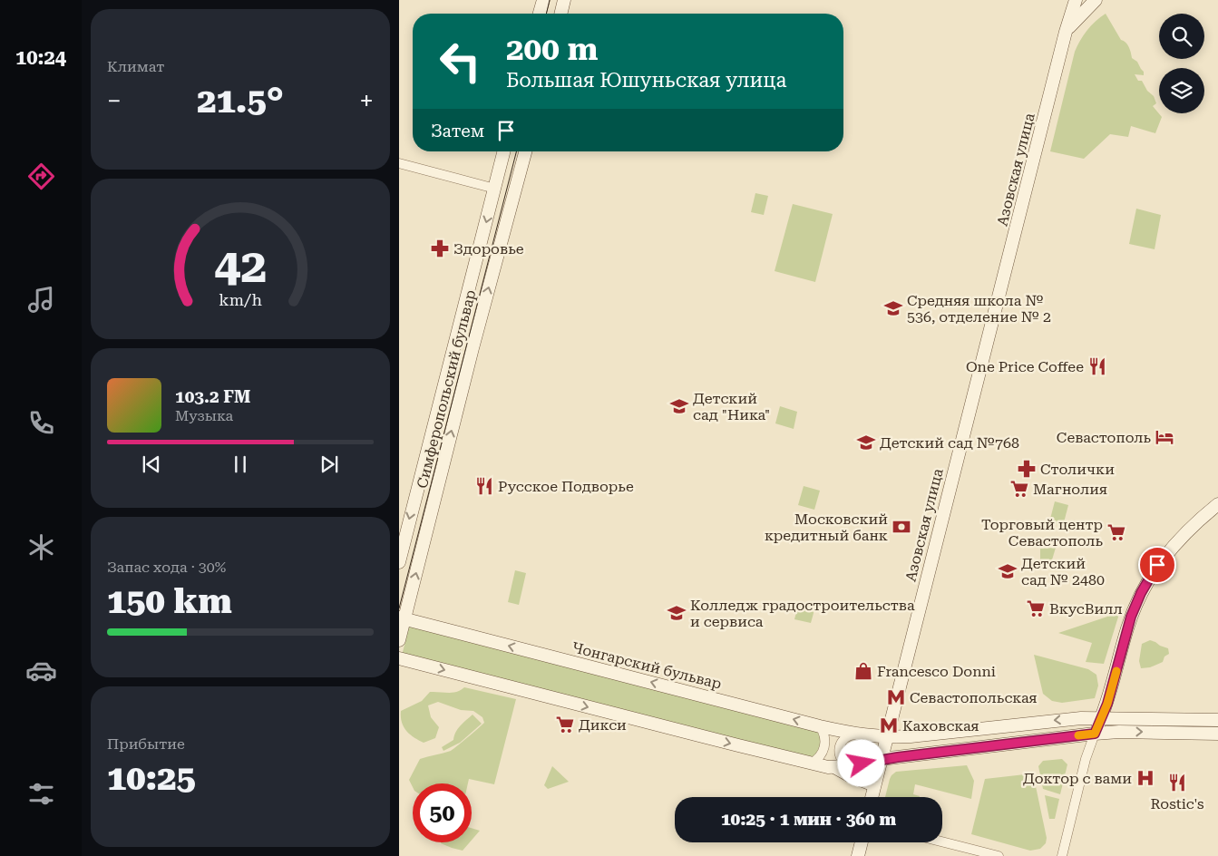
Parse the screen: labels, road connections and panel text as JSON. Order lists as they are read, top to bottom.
{
  "streets": {
    "main road": ["Азовская улица", "Симферопольский бульвар", "Чонгарский бульвар"]
  },
  "crossings": [
    ["Азовская улица", "Чонгарский бульвар"],
    ["Симферопольский бульвар", "Чонгарский бульвар"]
  ],
  "places": {
    "pharmacy": ["Здоровье", "Столички"],
    "school or university": [
      "Средняя школа № 536, отделение № 2",
      "Детский сад \"Ника\"",
      "Детский сад №768",
      "Детский сад № 2480",
      "Колледж градостроительства и сервиса"
    ],
    "restaurant": ["One Price Coffee", "Русское Подворье", "Rostic's"],
    "hotel": ["Севастополь"],
    "supermarket": [
      "Магнолия",
      "Торговый центр Севастополь",
      "ВкусВилл",
      "Дикси"
    ],
    "bank": ["Московский кредитный банк"],
    "shop": ["Francesco Donni"],
    "metro station": ["Севастопольская", "Каховская"],
    "hospital": ["Доктор с вами"]
  },
  "page": {
    "tabs": "10:24",
    "tile": [
      "Климат",
      ["Запас хода · 30%", "150 km"],
      ["Прибытие", "10:25"]
    ],
    "turn": ["200 m", "Большая Юшуньская улица"],
    "heat": ["−", "21.5°", "+"],
    "then": "Затем",
    "song": ["103.2 FM", "Музыка"],
    "limit": "50",
    "trip": "10:25 · 1 мин · 360 m",
    "gauge": ["42", "km/h"]
  }
}
